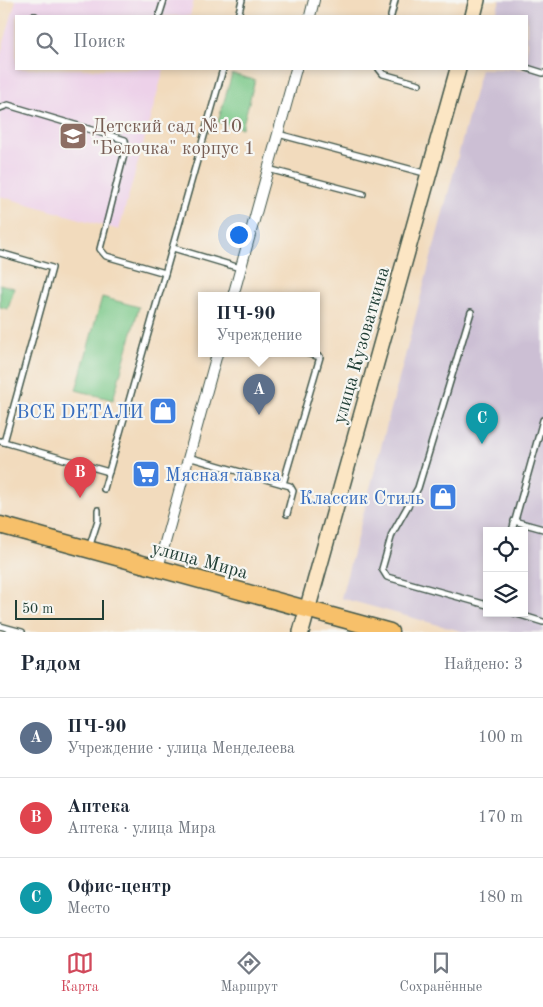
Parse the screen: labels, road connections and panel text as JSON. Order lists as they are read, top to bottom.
{
  "streets": {
    "main road": ["улица Кузоваткина", "улица Мира"]
  },
  "crossings": [
    ["улица Кузоваткина", "улица Мира"]
  ],
  "places": {
    "school or university": ["Детский сад №10 \"Белочка\" корпус 1"],
    "shop": ["ВСЕ DEТАЛИ", "Классик Стиль"],
    "supermarket": ["Мясная лавка"]
  },
  "scale_bar": "50 m",
  "page": {
    "search": "Поиск",
    "popup": ["ПЧ-90", "Учреждение"],
    "pins": ["A", "C", "B"],
    "scale": "50 m",
    "heading": ["Рядом", "Найдено: 3"],
    "list": [
      {
        "mark": "A",
        "name": "ПЧ-90",
        "note": "Учреждение · улица Менделеева",
        "value": "100 m"
      },
      {
        "mark": "B",
        "name": "Аптека",
        "note": "Аптека · улица Мира",
        "value": "170 m"
      },
      {
        "mark": "C",
        "name": "Офис-центр",
        "note": "Место",
        "value": "180 m"
      }
    ],
    "nav": ["Карта", "Маршрут", "Сохранённые"]
  }
}
